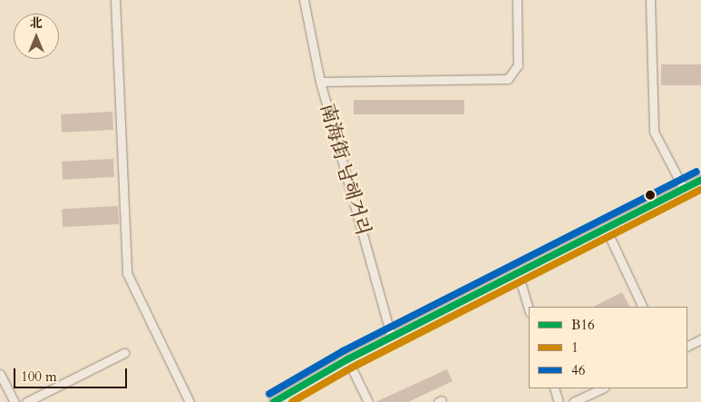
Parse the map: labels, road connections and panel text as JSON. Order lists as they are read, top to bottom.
{
  "streets": {
    "street": ["南海街 남해거리"]
  },
  "lines": ["transit line 46", "transit line B16", "transit line 1"],
  "legend": ["B16", "1", "46"],
  "scale_bar": "100 m",
  "north": "top"
}
